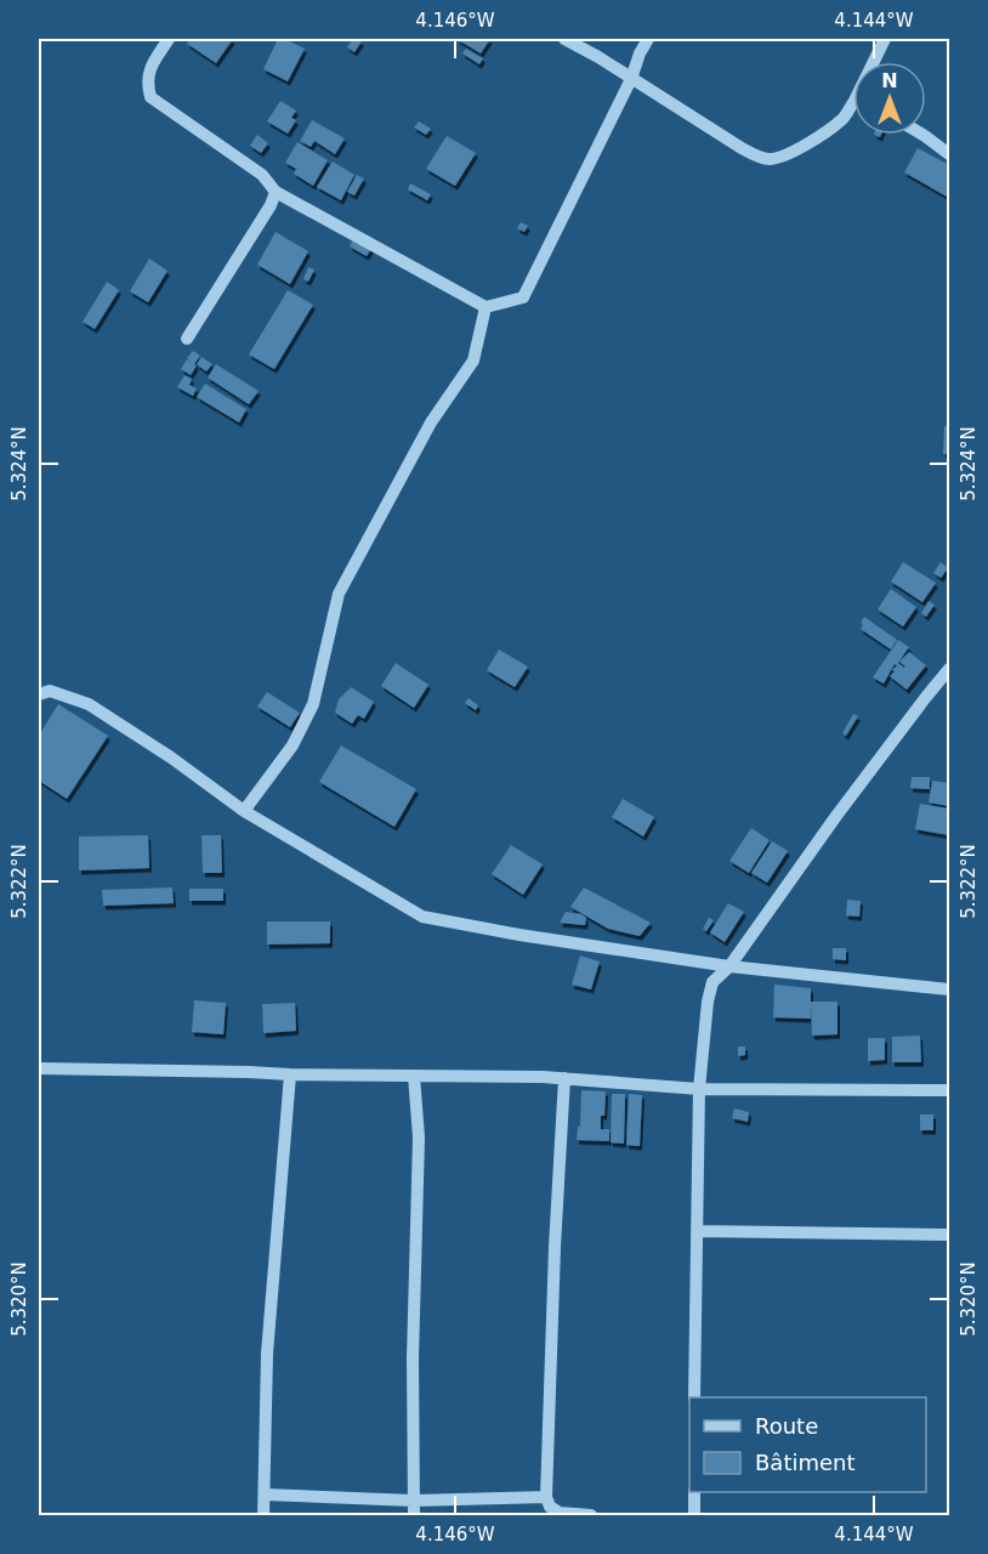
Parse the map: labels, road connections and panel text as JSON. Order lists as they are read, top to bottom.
{
  "legend": ["Route", "Bâtiment"],
  "north": "top",
  "coordinates": [
    "4.146°W",
    "4.144°W",
    "5.324°N",
    "5.322°N",
    "5.320°N"
  ]
}
